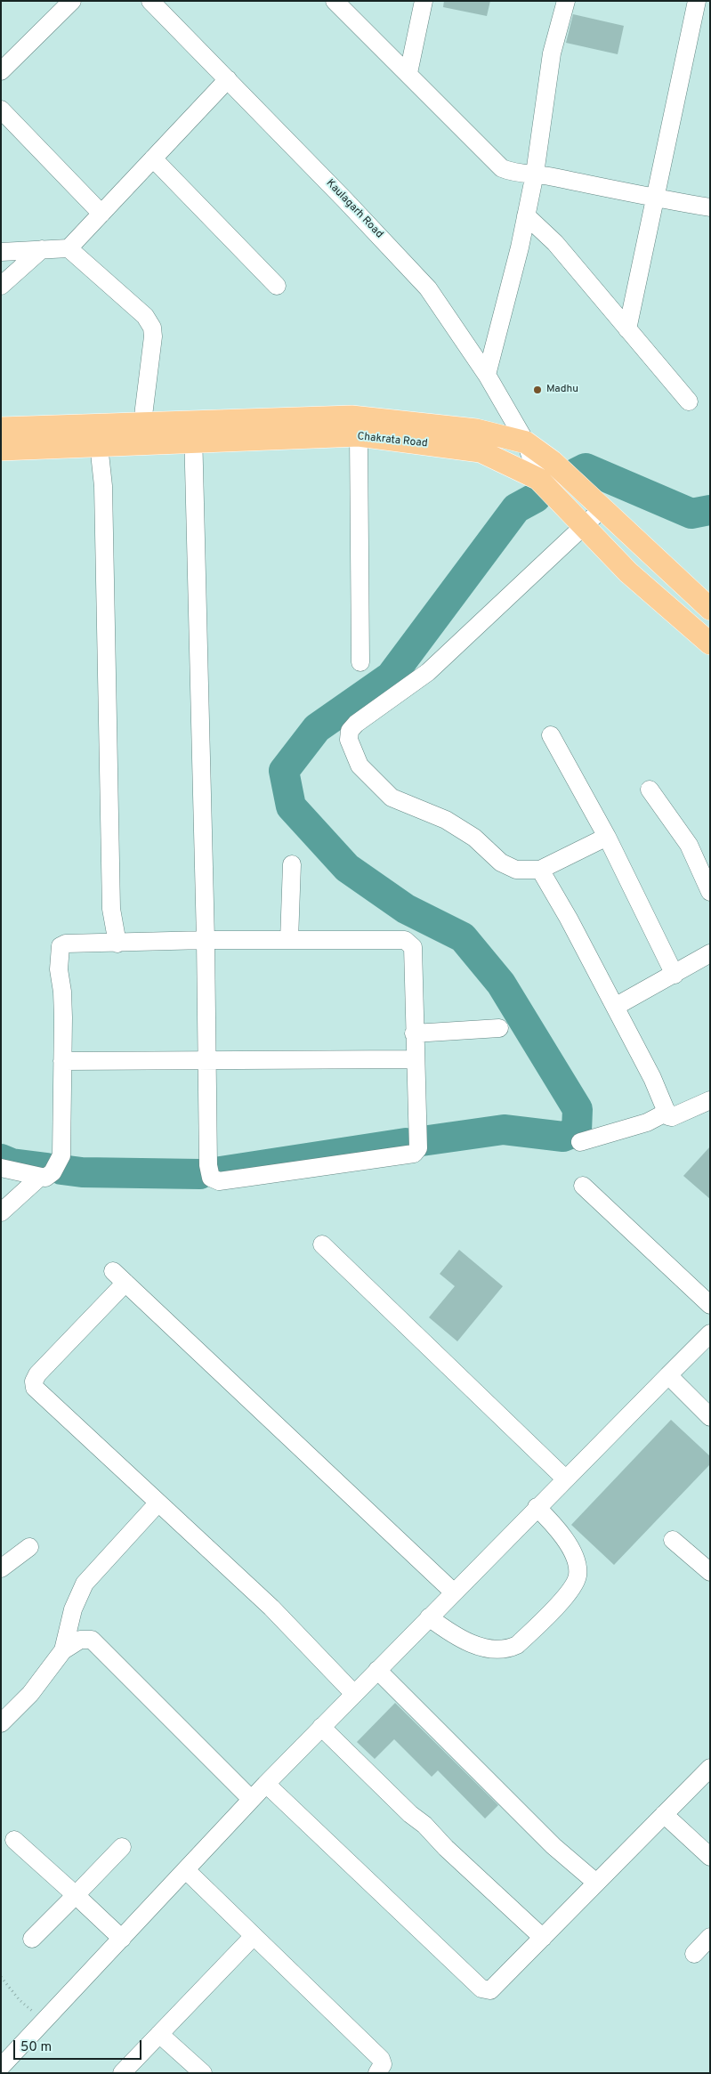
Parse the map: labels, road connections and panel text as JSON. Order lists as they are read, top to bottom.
{
  "streets": {
    "main road": ["Chakrata Road"],
    "street": ["Kaulagarh Road"]
  },
  "crossings": [
    ["Kaulagarh Road", "Chakrata Road"]
  ],
  "places": ["Madhu"],
  "scale_bar": "50 m"
}
